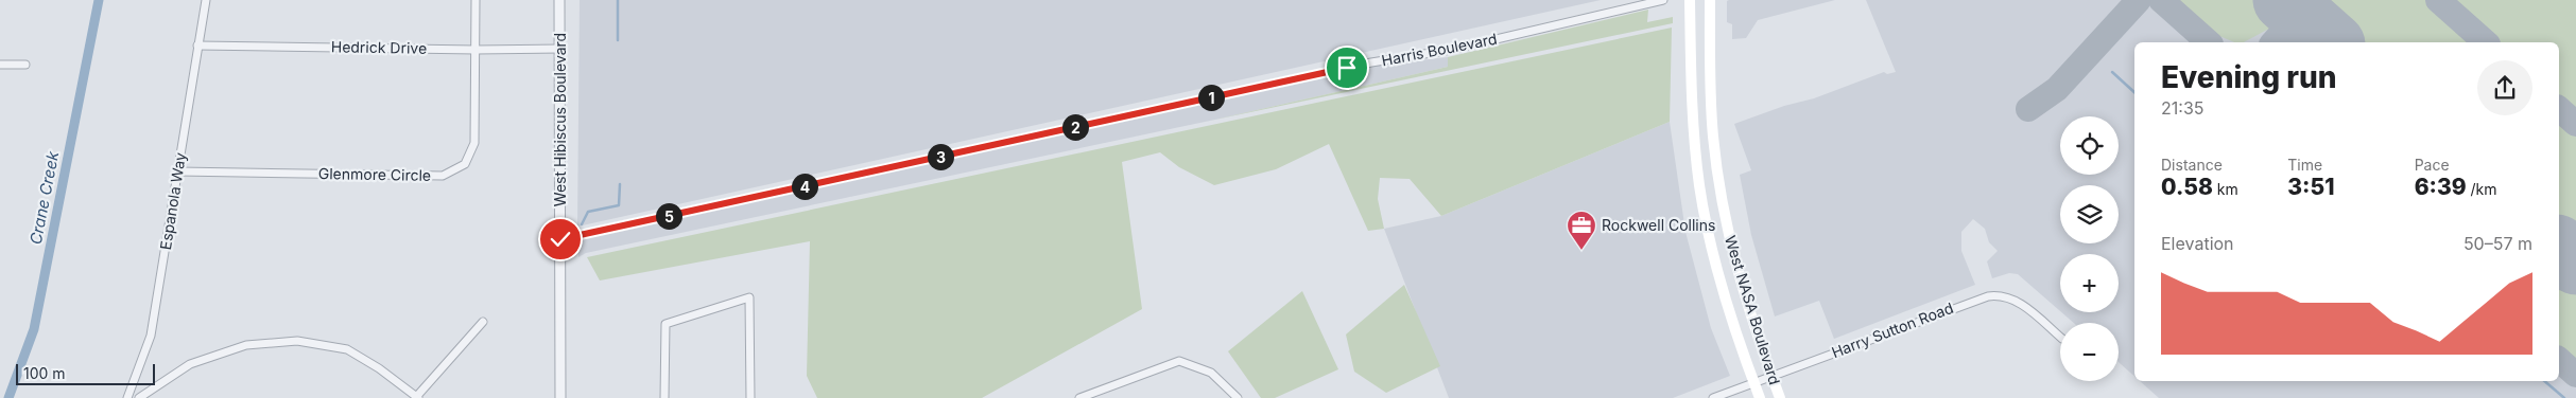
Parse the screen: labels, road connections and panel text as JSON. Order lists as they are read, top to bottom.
{
  "streets": {
    "main road": ["West NASA Boulevard"],
    "street": [
      "Hedrick Drive",
      "Harris Boulevard",
      "West Hibiscus Boulevard",
      "Glenmore Circle",
      "Espanola Way",
      "Harry Sutton Road"
    ]
  },
  "crossings": [
    ["Hedrick Drive", "West Hibiscus Boulevard"],
    ["Hedrick Drive", "Glenmore Circle"],
    ["Hedrick Drive", "Espanola Way"],
    ["Harris Boulevard", "West Hibiscus Boulevard"],
    ["Glenmore Circle", "Espanola Way"],
    ["West NASA Boulevard", "Harry Sutton Road"]
  ],
  "water": ["Crane Creek"],
  "places": {
    "office": ["Rockwell Collins"]
  },
  "scale_bar": "100 m",
  "page": {
    "heading": ["Evening run", "21:35"],
    "pins": [
      "1",
      "2",
      "3",
      "4",
      "5"
    ],
    "map_buttons": ["+", "−"],
    "stats": [
      ["Distance", "0.58 km"],
      ["Time", "3:51"],
      ["Pace", "6:39 /km"]
    ],
    "chart": ["Elevation", "50–57 m"],
    "scale": "100 m"
  }
}
